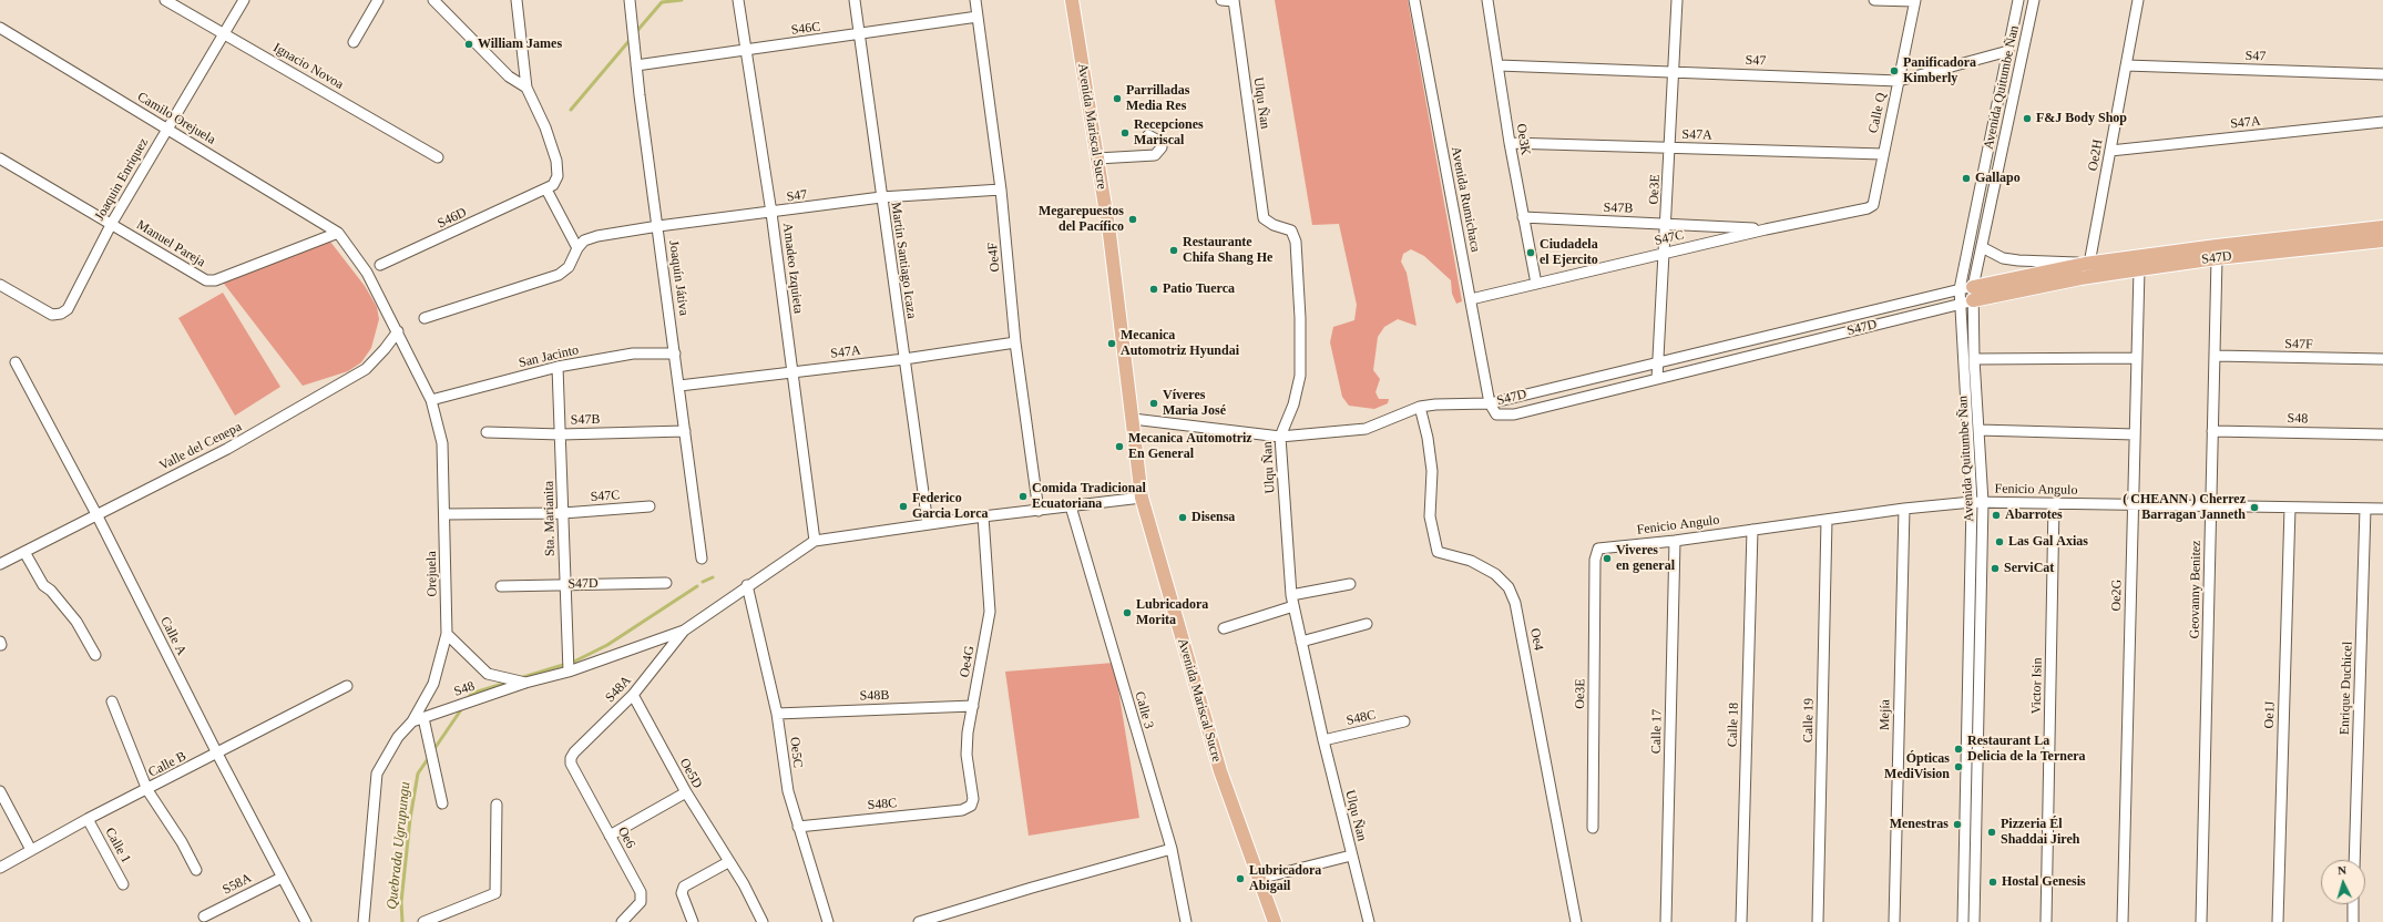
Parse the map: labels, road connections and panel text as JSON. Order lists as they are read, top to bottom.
{
  "streets": {
    "main road": ["Avenida Mariscal Sucre", "S47D"],
    "street": [
      "S46C",
      "S47",
      "Ignacio Novoa",
      "Avenida Quitumbe Ñan",
      "Ulqu Ñan",
      "Calle Q",
      "Camilo Orejuela",
      "S47A",
      "Oe3K",
      "Oe2H",
      "Joaquin Enriquez",
      "Oe3E",
      "Avenida Rumichaca",
      "S47B",
      "S46D",
      "S47C",
      "Manuel Pareja",
      "Oe4F",
      "Martin Santiago Icaza",
      "Amadeo Izquieta",
      "Joaquín Játiva",
      "S47F",
      "San Jacinto",
      "S48",
      "Valle del Cenepa",
      "Fenicio Angulo",
      "Sta. Marianita",
      "Orejuela",
      "Geovanny Benitez",
      "Oe2G",
      "Calle A",
      "Oe4",
      "Oe4G",
      "Victor Isin",
      "Enrique Duchicel",
      "S48A",
      "S48B",
      "Calle 3",
      "Mejía",
      "Oe1J",
      "S48C",
      "Calle 19",
      "Calle 18",
      "Calle 17",
      "Oe5C",
      "Calle B",
      "Oe5D",
      "Oe6",
      "Calle 1",
      "S58A"
    ]
  },
  "crossings": [
    ["S46C", "Oe4F"],
    ["S46C", "Martin Santiago Icaza"],
    ["S46C", "Amadeo Izquieta"],
    ["S46C", "Joaquín Játiva"],
    ["S47", "Avenida Quitumbe Ñan"],
    ["S47", "Calle Q"],
    ["S47", "Oe3K"],
    ["S47", "Oe2H"],
    ["S47", "Oe3E"],
    ["S47", "Oe4F"],
    ["S47", "Martin Santiago Icaza"],
    ["S47", "Amadeo Izquieta"],
    ["S47", "Joaquín Játiva"],
    ["Ignacio Novoa", "Joaquin Enriquez"],
    ["Avenida Quitumbe Ñan", "S47D"],
    ["Avenida Quitumbe Ñan", "Fenicio Angulo"],
    ["Ulqu Ñan", "S48C"],
    ["Calle Q", "S47A"],
    ["Calle Q", "S47C"],
    ["Camilo Orejuela", "Joaquin Enriquez"],
    ["Camilo Orejuela", "Manuel Pareja"],
    ["Camilo Orejuela", "Orejuela"],
    ["S47A", "Oe3K"],
    ["S47A", "Oe2H"],
    ["S47A", "Oe3E"],
    ["S47A", "Oe4F"],
    ["S47A", "Martin Santiago Icaza"],
    ["S47A", "Amadeo Izquieta"],
    ["S47A", "Joaquín Játiva"],
    ["Oe3K", "S47B"],
    ["Oe3K", "S47C"],
    ["Oe2H", "S47D"],
    ["Joaquin Enriquez", "Manuel Pareja"],
    ["Oe3E", "S47B"],
    ["Oe3E", "S47C"],
    ["Oe3E", "S47D"],
    ["Oe3E", "Fenicio Angulo"],
    ["Avenida Rumichaca", "S47C"],
    ["Avenida Rumichaca", "S47D"],
    ["S47B", "S47C"],
    ["S47B", "Joaquín Játiva"],
    ["S47B", "Sta. Marianita"],
    ["S47C", "Sta. Marianita"],
    ["S47C", "Orejuela"],
    ["Manuel Pareja", "Orejuela"],
    ["S47D", "Sta. Marianita"],
    ["S47D", "Geovanny Benitez"],
    ["S47D", "Oe2G"],
    ["Joaquín Játiva", "San Jacinto"],
    ["S47F", "Geovanny Benitez"],
    ["San Jacinto", "Sta. Marianita"],
    ["San Jacinto", "Orejuela"],
    ["S48", "Sta. Marianita"],
    ["S48", "Orejuela"],
    ["S48", "Geovanny Benitez"],
    ["S48", "S48A"],
    ["Valle del Cenepa", "Orejuela"],
    ["Valle del Cenepa", "Calle A"],
    ["Fenicio Angulo", "Geovanny Benitez"],
    ["Fenicio Angulo", "Oe2G"],
    ["Fenicio Angulo", "Victor Isin"],
    ["Fenicio Angulo", "Enrique Duchicel"],
    ["Fenicio Angulo", "Mejía"],
    ["Fenicio Angulo", "Oe1J"],
    ["Fenicio Angulo", "Calle 19"],
    ["Fenicio Angulo", "Calle 18"],
    ["Fenicio Angulo", "Calle 17"],
    ["Calle A", "Calle B"],
    ["Calle A", "S58A"],
    ["Oe4G", "S48B"],
    ["Oe4G", "S48C"],
    ["S48A", "Oe5D"],
    ["S48A", "Oe6"],
    ["S48B", "Oe5C"],
    ["S48C", "Oe5C"],
    ["Calle B", "Calle 1"]
  ],
  "water": ["Quebrada Ugrupungu"],
  "places": [
    "William James",
    "Panificadora Kimberly",
    "Parrilladas Media Res",
    "F&J Body Shop",
    "Recepciones Mariscal",
    "Gallapo",
    "Megarepuestos del Pacífico",
    "Restaurante Chifa Shang He",
    "Ciudadela el Ejercito",
    "Patio Tuerca",
    "Mecanica Automotriz Hyundai",
    "Víveres Maria José",
    "Mecanica Automotriz En General",
    "Comida Tradicional Ecuatoriana",
    "Federico Garcia Lorca",
    "( CHEANN ) Cherrez Barragan Janneth",
    "Abarrotes",
    "Disensa",
    "Las Gal Axias",
    "Viveres en general",
    "ServiCat",
    "Lubricadora Morita",
    "Restaurant La Delicia de la Ternera",
    "Ópticas MediVision",
    "Menestras",
    "Pizzeria Él Shaddai Jireh",
    "Lubricadora Abigail",
    "Hostal Genesis"
  ],
  "north": "top"
}
